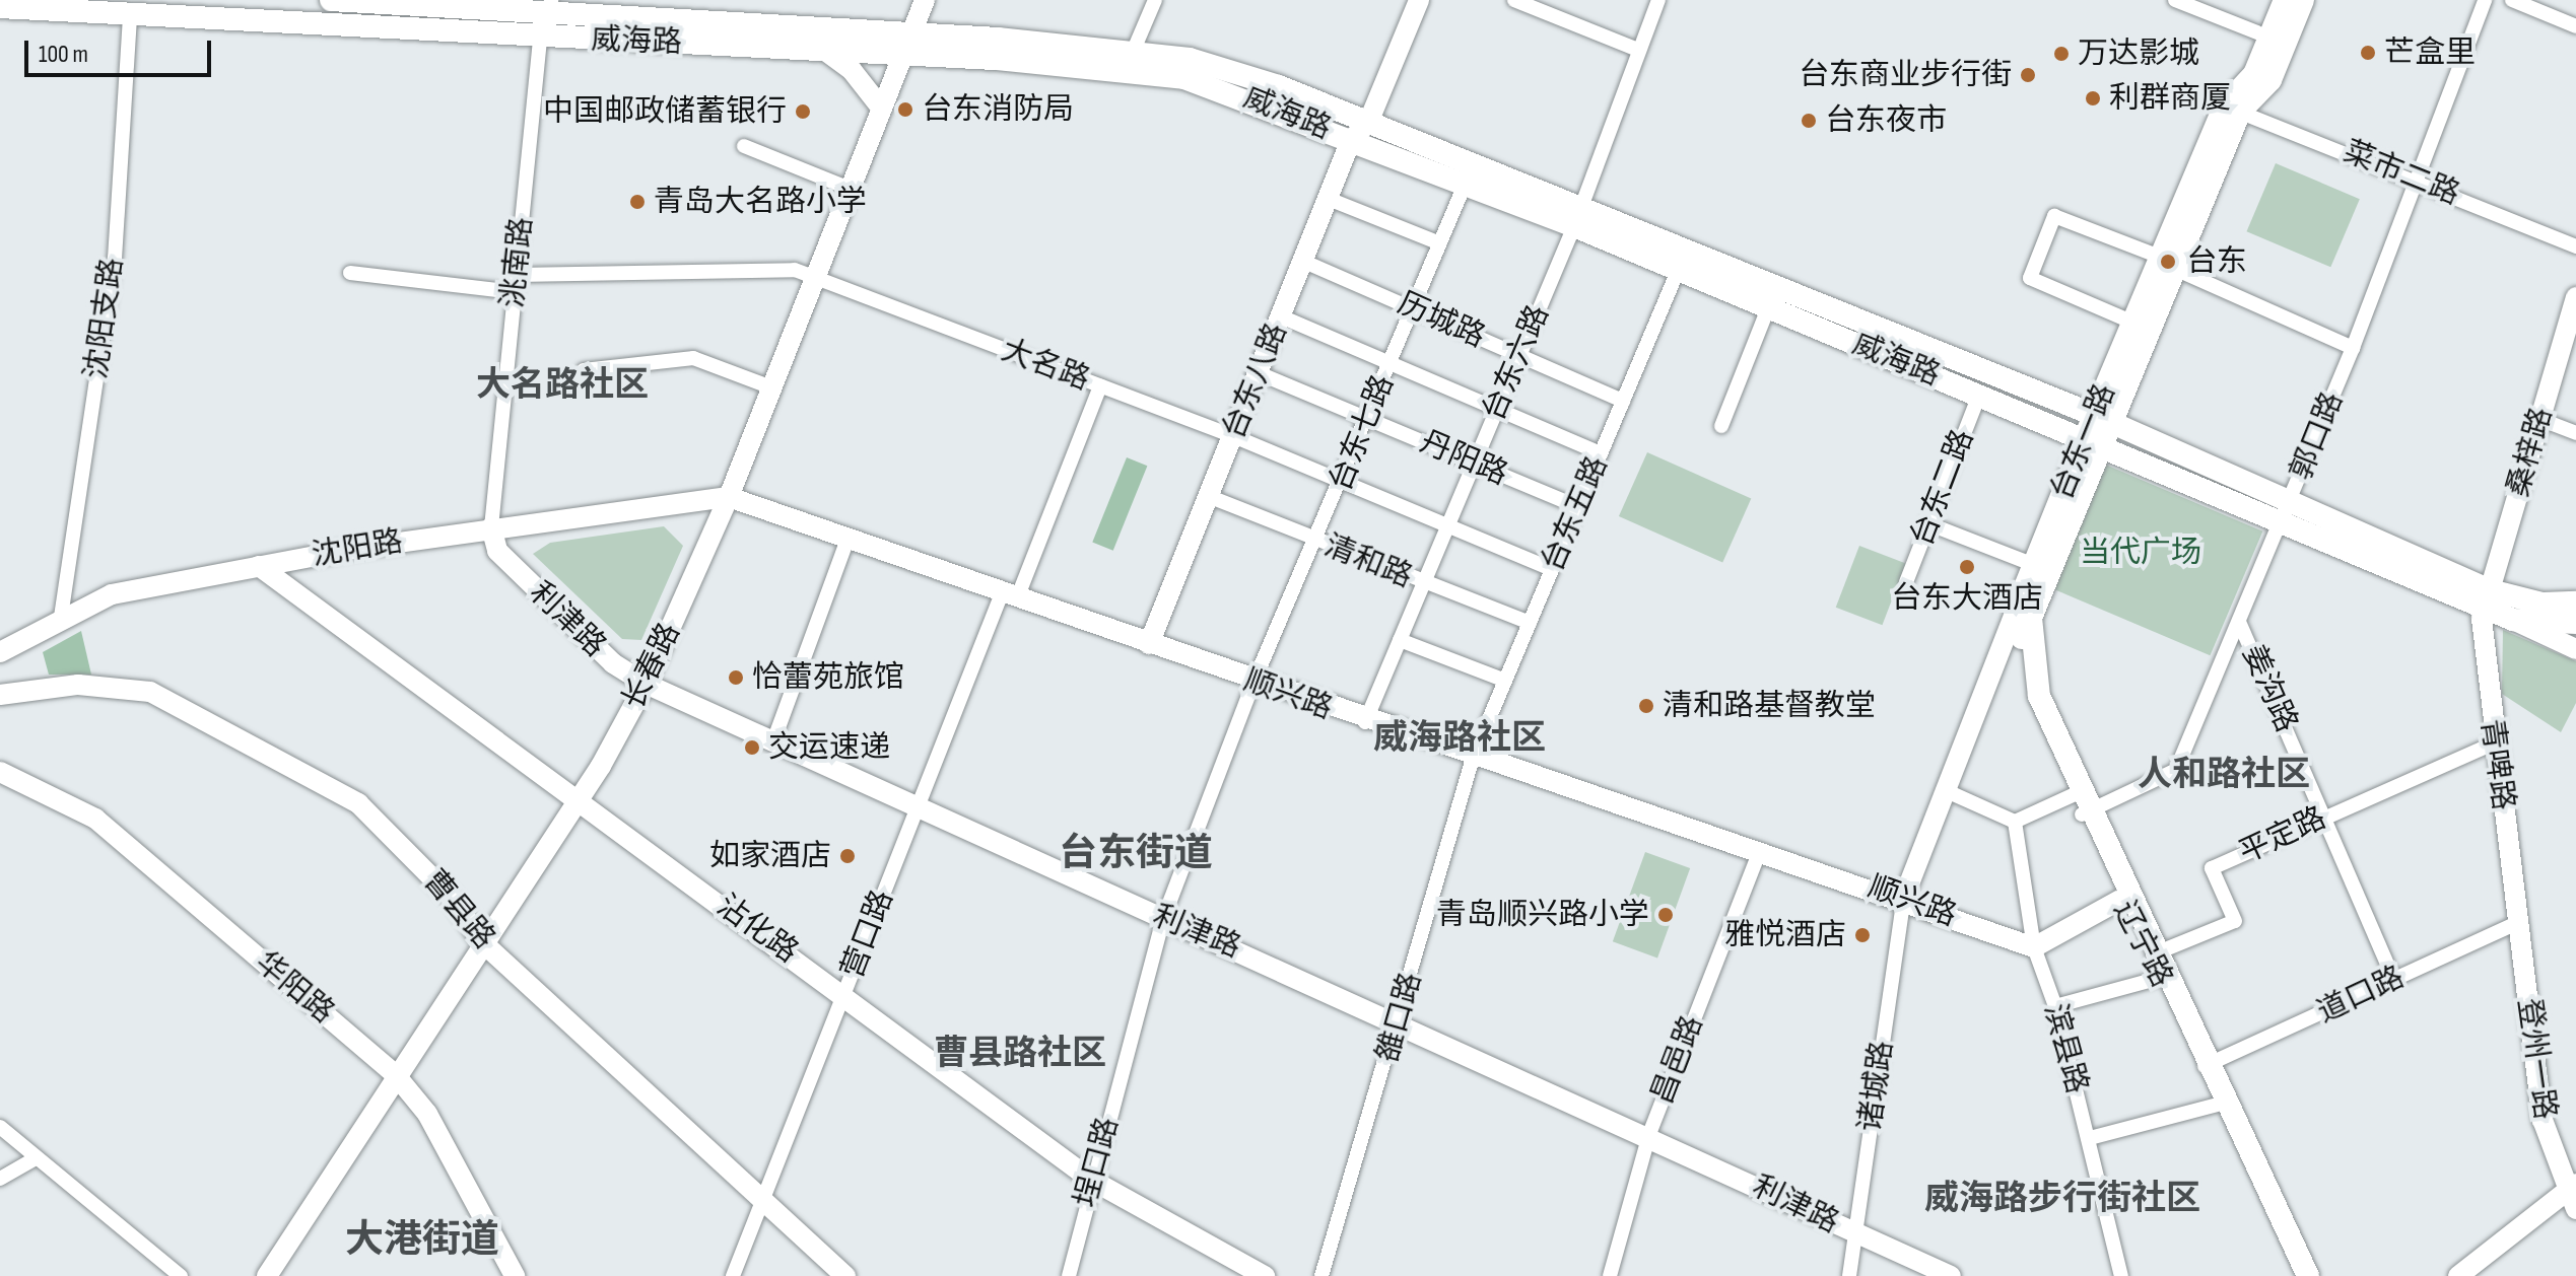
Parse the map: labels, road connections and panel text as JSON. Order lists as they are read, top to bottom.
{
  "streets": {
    "main road": ["威海路", "台东一路", "辽宁路"],
    "street": [
      "菜市二路",
      "洮南路",
      "沈阳支路",
      "历城路",
      "台东六路",
      "大名路",
      "台东八路",
      "台东七路",
      "郭口路",
      "桑梓路",
      "丹阳路",
      "台东二路",
      "台东五路",
      "沈阳路",
      "清和路",
      "利津路",
      "长春路",
      "姜沟路",
      "顺兴路",
      "青啤路",
      "平定路",
      "曹县路",
      "沾化路",
      "营口路",
      "华阳路",
      "道口路",
      "雒口路",
      "滨县路",
      "登州一路",
      "昌邑路",
      "诸城路",
      "埕口路"
    ]
  },
  "crossings": [
    ["威海路", "洮南路"],
    ["威海路", "沈阳支路"],
    ["威海路", "台东六路"],
    ["威海路", "台东八路"],
    ["威海路", "台东七路"],
    ["威海路", "郭口路"],
    ["威海路", "台东一路"],
    ["威海路", "桑梓路"],
    ["威海路", "台东二路"],
    ["威海路", "台东五路"],
    ["威海路", "长春路"],
    ["威海路", "青啤路"],
    ["菜市二路", "郭口路"],
    ["菜市二路", "台东一路"],
    ["洮南路", "大名路"],
    ["洮南路", "沈阳路"],
    ["洮南路", "利津路"],
    ["沈阳支路", "沈阳路"],
    ["历城路", "台东六路"],
    ["历城路", "台东八路"],
    ["历城路", "台东七路"],
    ["历城路", "台东五路"],
    ["台东六路", "大名路"],
    ["台东六路", "丹阳路"],
    ["台东六路", "清和路"],
    ["台东六路", "顺兴路"],
    ["大名路", "台东八路"],
    ["大名路", "台东七路"],
    ["大名路", "台东五路"],
    ["大名路", "长春路"],
    ["大名路", "营口路"],
    ["台东八路", "丹阳路"],
    ["台东八路", "清和路"],
    ["台东八路", "顺兴路"],
    ["台东七路", "丹阳路"],
    ["台东七路", "清和路"],
    ["台东七路", "顺兴路"],
    ["台东七路", "埕口路"],
    ["郭口路", "姜沟路"],
    ["郭口路", "辽宁路"],
    ["台东一路", "顺兴路"],
    ["台东一路", "辽宁路"],
    ["台东一路", "诸城路"],
    ["桑梓路", "青啤路"],
    ["丹阳路", "台东五路"],
    ["台东五路", "清和路"],
    ["台东五路", "顺兴路"],
    ["台东五路", "雒口路"],
    ["沈阳路", "利津路"],
    ["沈阳路", "长春路"],
    ["沈阳路", "顺兴路"],
    ["沈阳路", "沾化路"],
    ["利津路", "长春路"],
    ["利津路", "营口路"],
    ["利津路", "雒口路"],
    ["利津路", "昌邑路"],
    ["利津路", "诸城路"],
    ["利津路", "埕口路"],
    ["长春路", "顺兴路"],
    ["长春路", "曹县路"],
    ["长春路", "沾化路"],
    ["长春路", "华阳路"],
    ["姜沟路", "平定路"],
    ["姜沟路", "道口路"],
    ["顺兴路", "营口路"],
    ["顺兴路", "雒口路"],
    ["顺兴路", "滨县路"],
    ["顺兴路", "昌邑路"],
    ["顺兴路", "诸城路"],
    ["顺兴路", "埕口路"],
    ["青啤路", "平定路"],
    ["青啤路", "道口路"],
    ["青啤路", "登州一路"],
    ["平定路", "辽宁路"],
    ["曹县路", "营口路"],
    ["沾化路", "营口路"],
    ["沾化路", "埕口路"],
    ["辽宁路", "道口路"],
    ["道口路", "登州一路"]
  ],
  "districts": [
    "大名路社区",
    "威海路社区",
    "人和路社区",
    "台东街道",
    "曹县路社区",
    "威海路步行街社区",
    "大港街道"
  ],
  "parks": ["当代广场"],
  "places": [
    "芒盒里",
    "万达影城",
    "台东商业步行街",
    "利群商厦",
    "台东消防局",
    "中国邮政储蓄银行",
    "台东夜市",
    "青岛大名路小学",
    "台东",
    "台东大酒店",
    "恰蕾苑旅馆",
    "清和路基督教堂",
    "交运速递",
    "如家酒店",
    "青岛顺兴路小学",
    "雅悦酒店"
  ],
  "scale_bar": "100 m"
}
